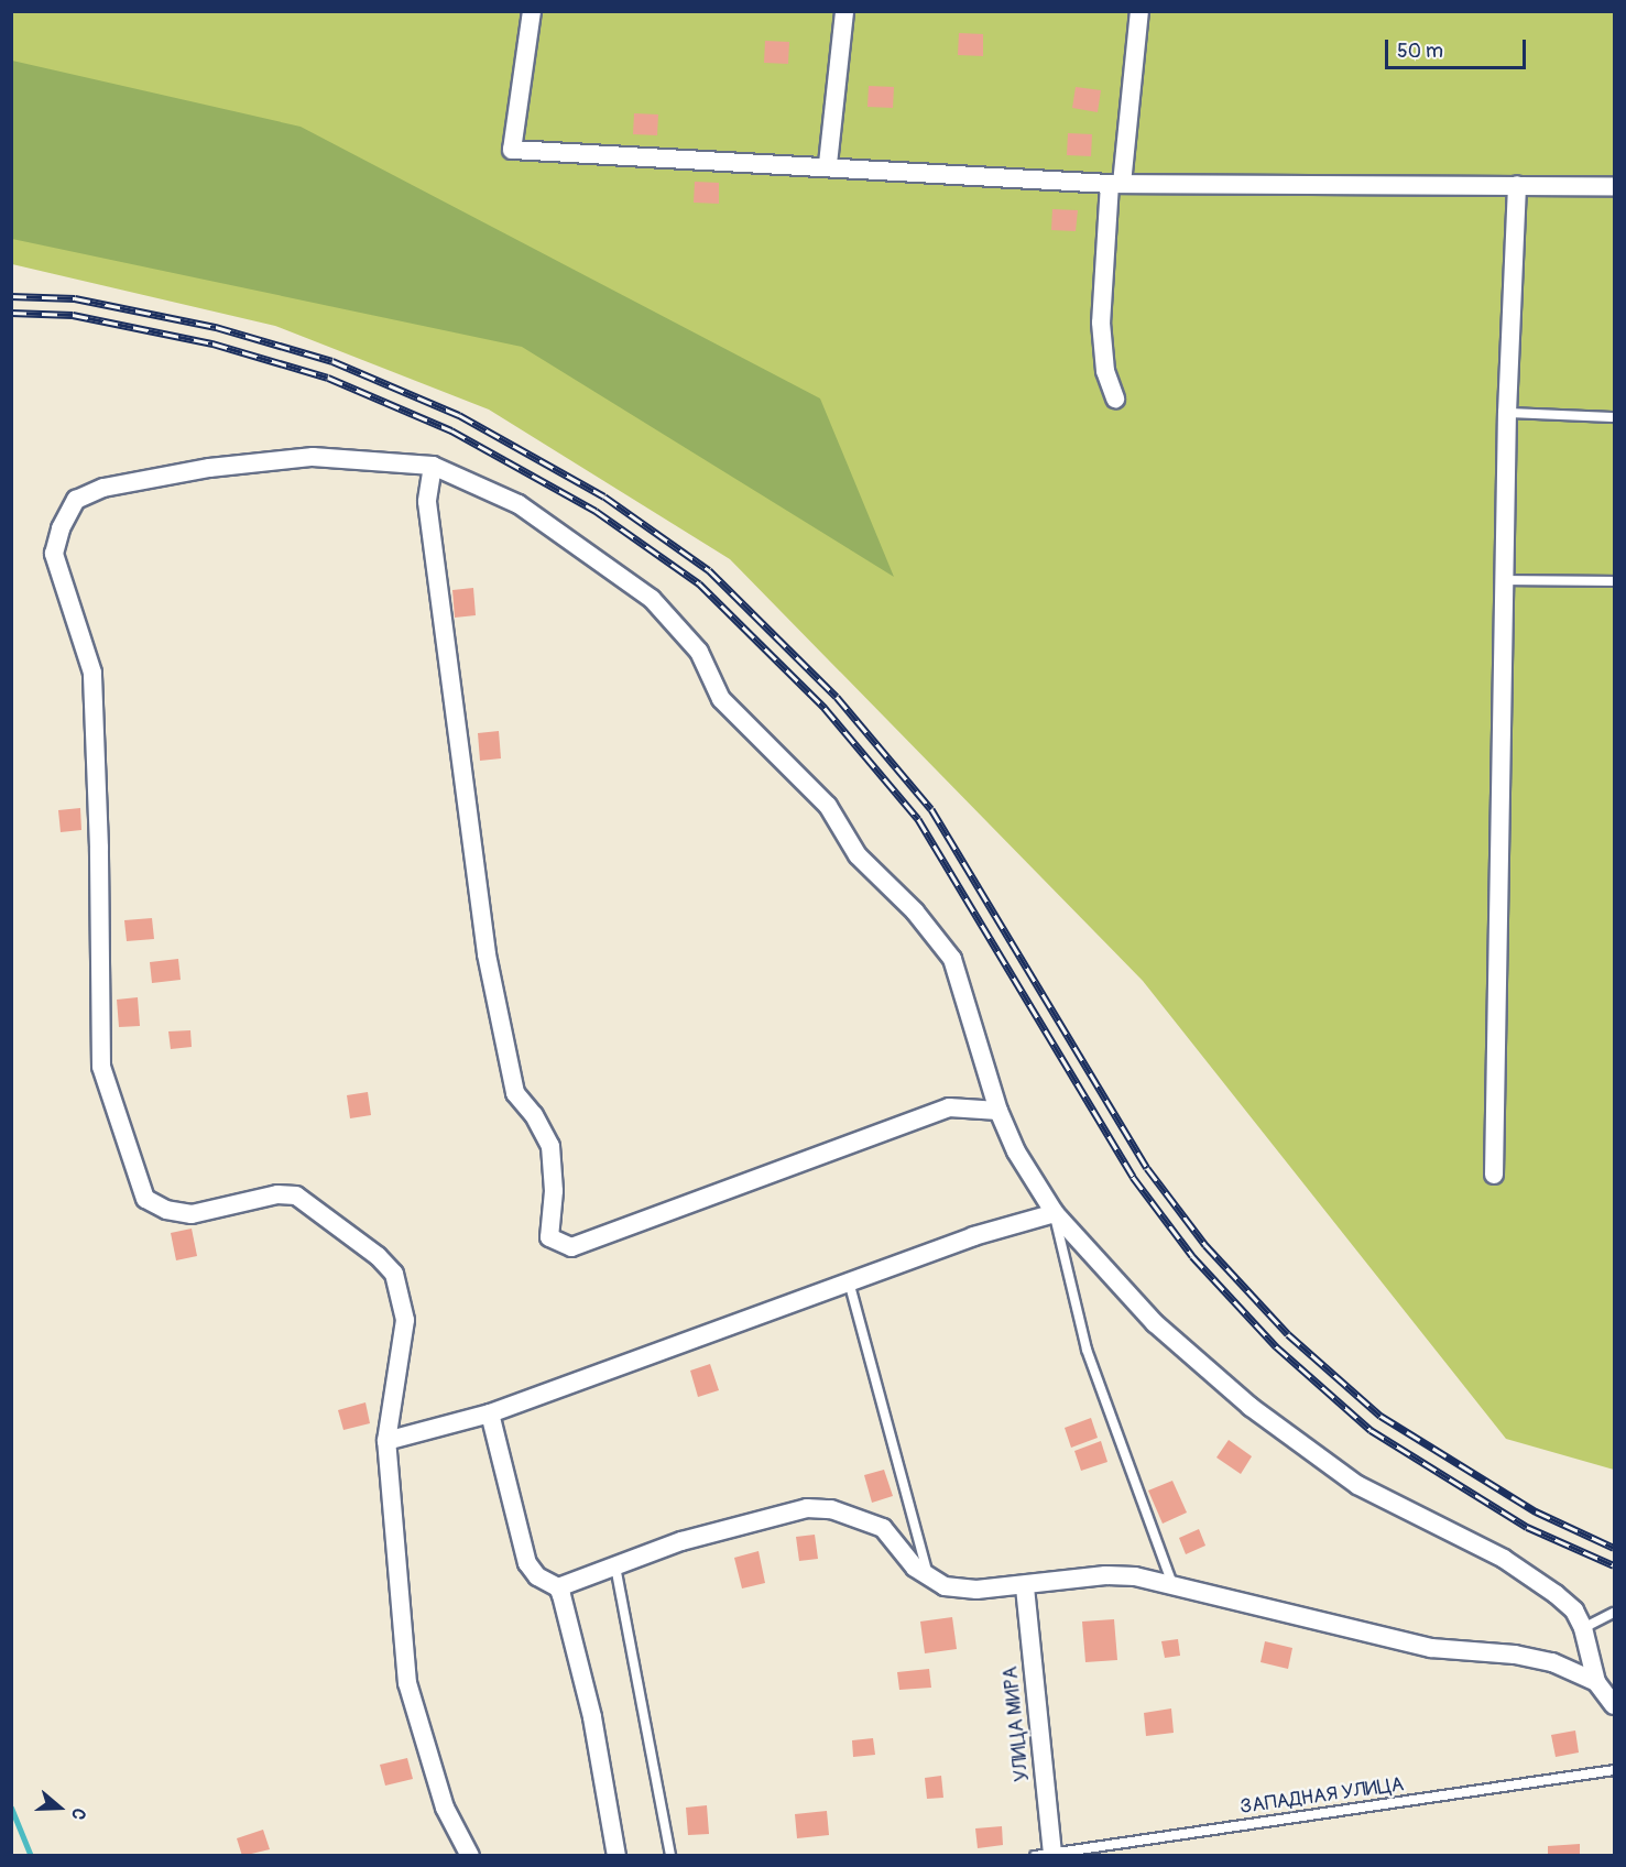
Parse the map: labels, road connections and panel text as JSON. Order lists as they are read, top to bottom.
{
  "streets": {
    "street": ["УЛИЦА МИРА"],
    "lane": ["ЗАПАДНАЯ УЛИЦА"]
  },
  "crossings": [
    ["УЛИЦА МИРА", "ЗАПАДНАЯ УЛИЦА"]
  ],
  "scale_bar": "50 m",
  "north": "right"
}
